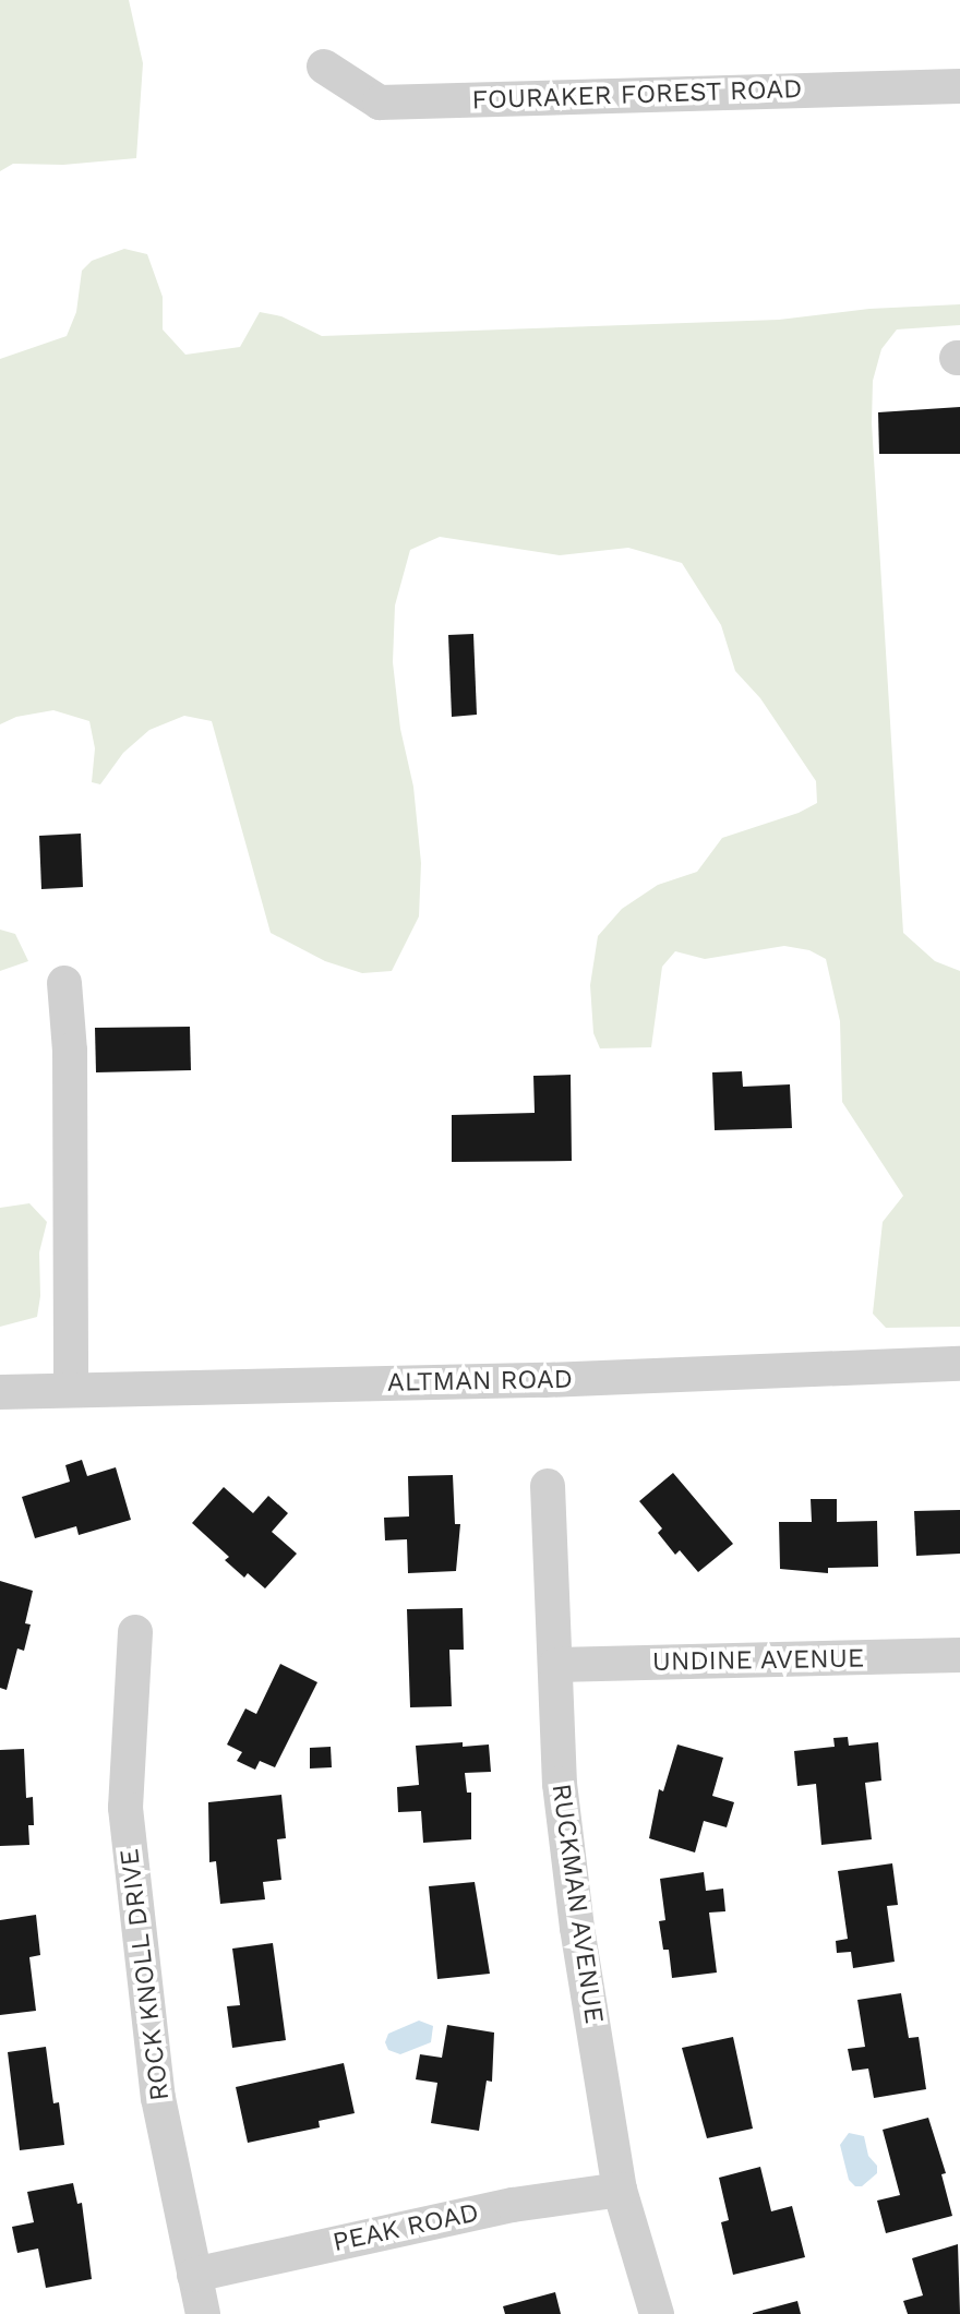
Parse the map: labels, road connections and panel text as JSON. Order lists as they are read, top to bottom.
{
  "streets": {
    "street": [
      "FOURAKER FOREST ROAD",
      "ALTMAN ROAD",
      "UNDINE AVENUE",
      "RUCKMAN AVENUE",
      "ROCK KNOLL DRIVE",
      "PEAK ROAD"
    ]
  },
  "crossings": [
    ["UNDINE AVENUE", "RUCKMAN AVENUE"],
    ["RUCKMAN AVENUE", "PEAK ROAD"],
    ["ROCK KNOLL DRIVE", "PEAK ROAD"]
  ]
}
